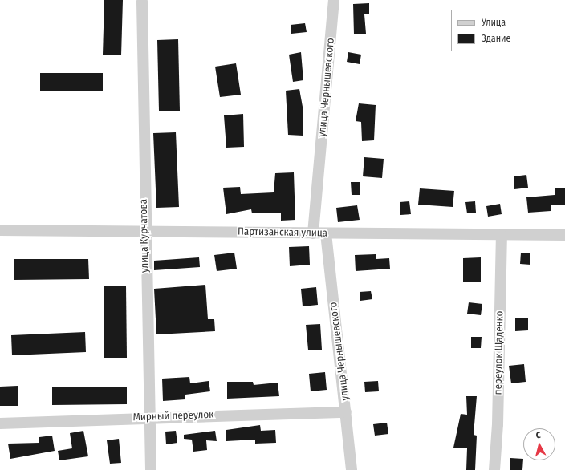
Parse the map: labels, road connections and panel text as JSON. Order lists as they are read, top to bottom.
{
  "streets": {
    "street": [
      "улица Чернышевского",
      "Партизанская улица",
      "улица Курчатова",
      "переулок Щаденко",
      "Мирный переулок"
    ]
  },
  "crossings": [
    ["улица Чернышевского", "Партизанская улица"],
    ["улица Чернышевского", "Мирный переулок"],
    ["Партизанская улица", "улица Курчатова"],
    ["Партизанская улица", "переулок Щаденко"],
    ["улица Курчатова", "Мирный переулок"]
  ],
  "legend": ["Улица", "Здание"],
  "north": "top"
}
